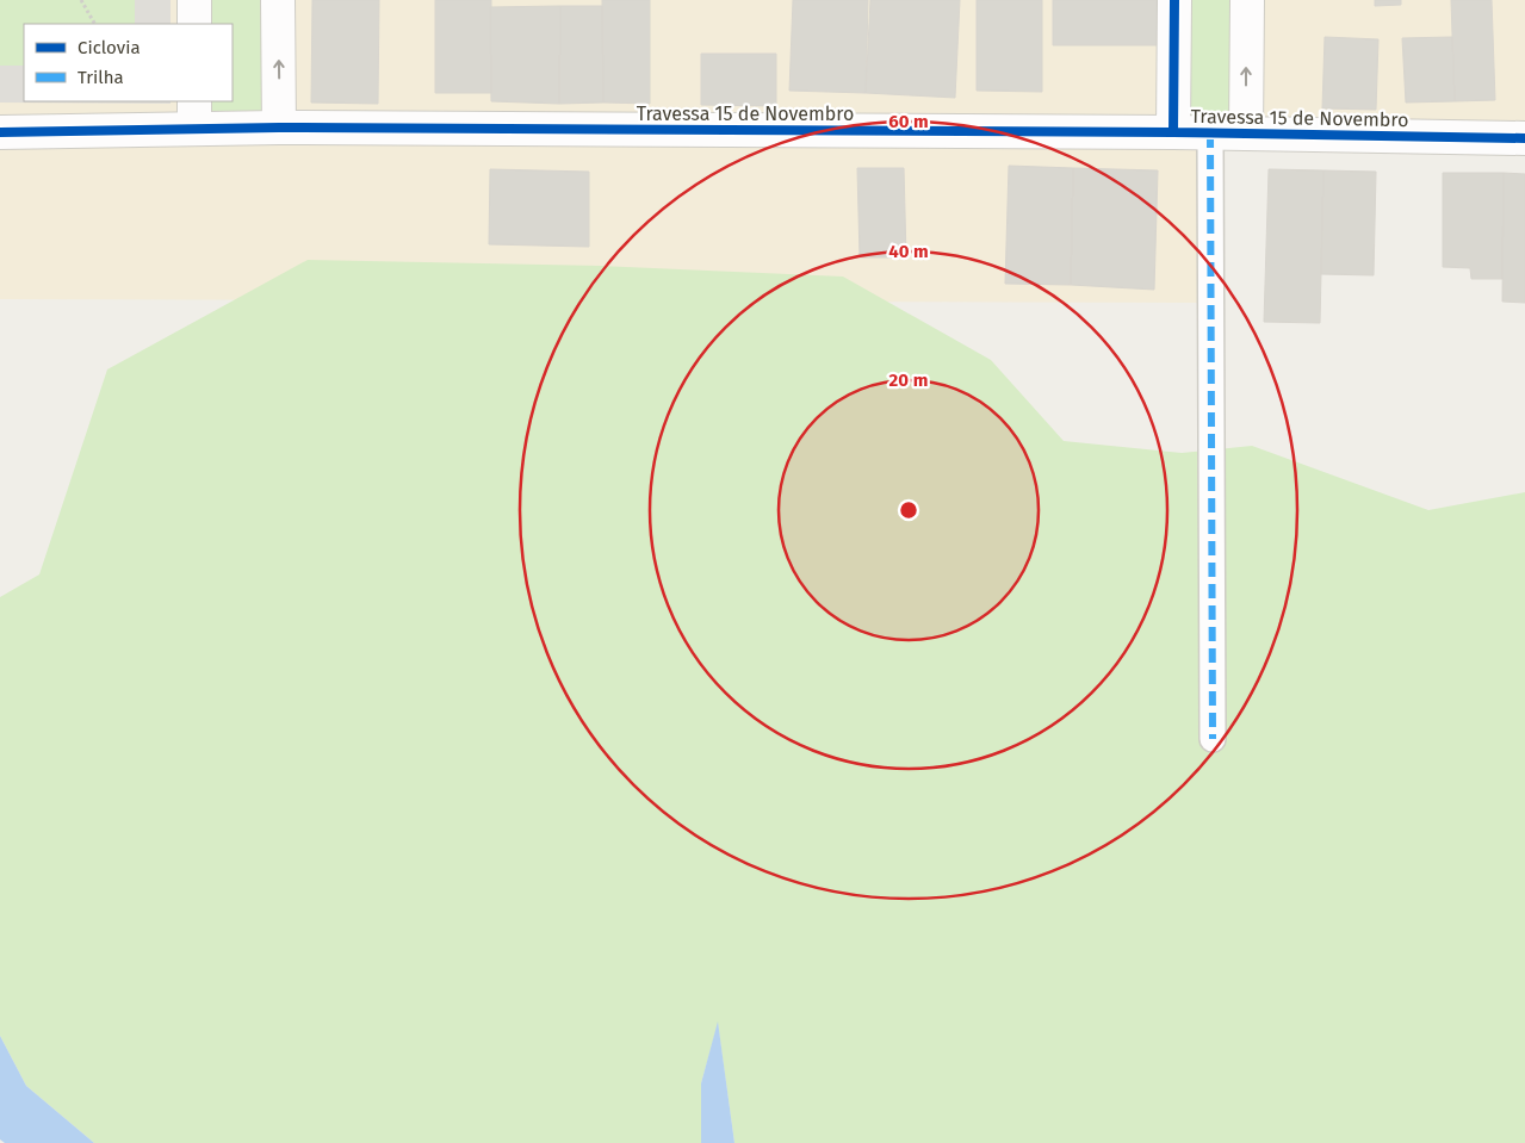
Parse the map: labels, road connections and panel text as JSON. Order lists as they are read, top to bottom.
{
  "streets": {
    "street": ["Travessa 15 de Novembro"]
  },
  "legend": ["Ciclovia", "Trilha"],
  "rings": ["60 m", "40 m", "20 m"]
}
